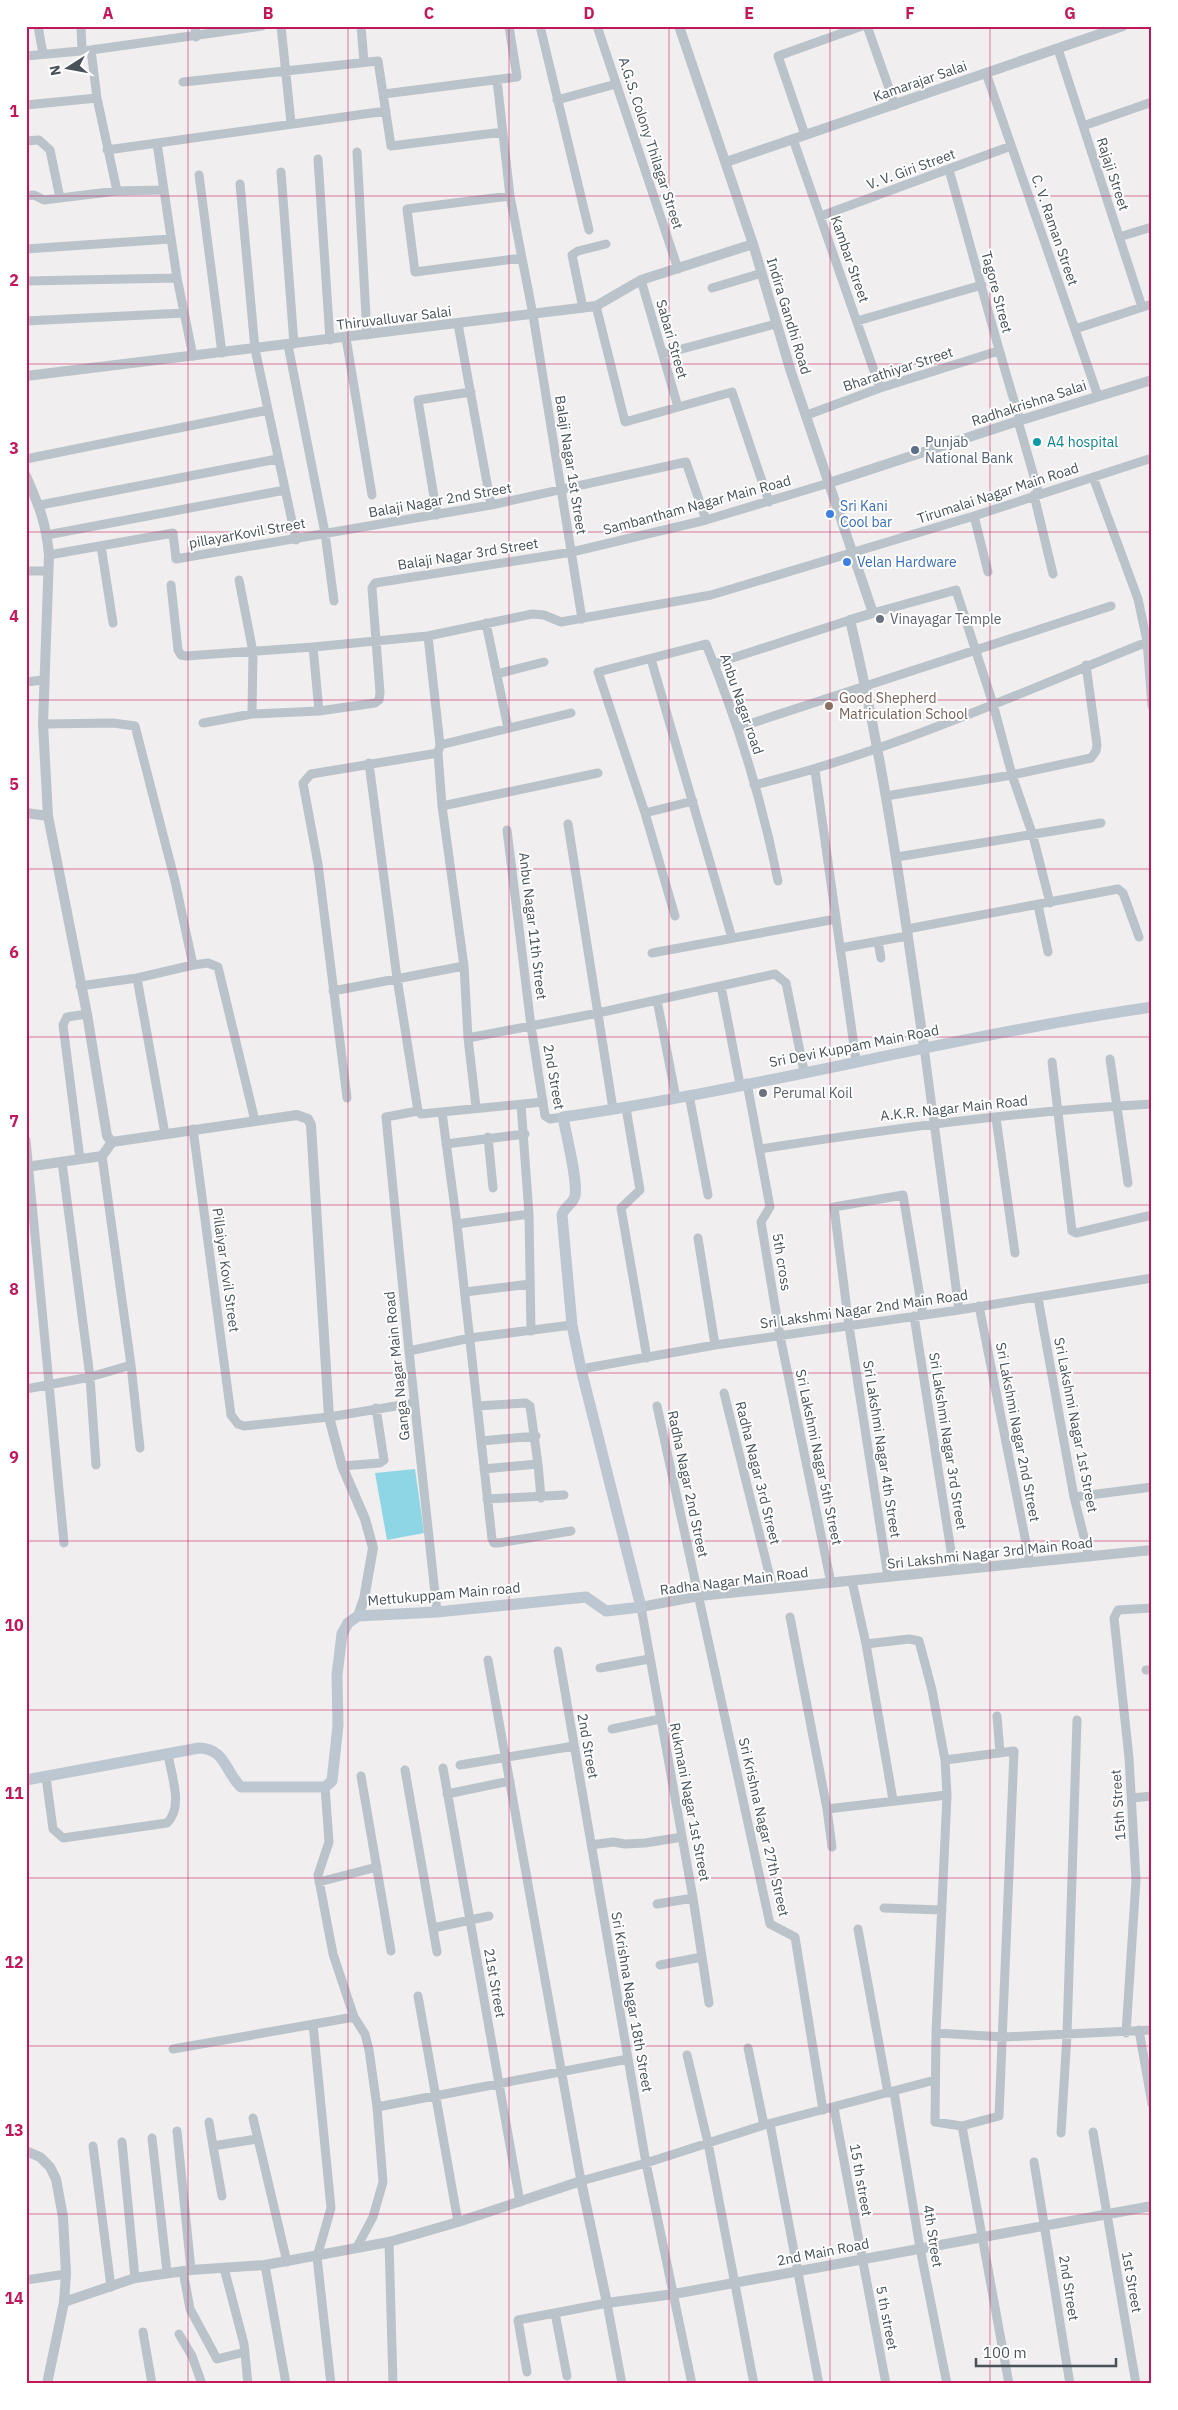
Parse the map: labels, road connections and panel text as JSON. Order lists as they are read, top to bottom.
{
  "streets": {
    "main road": ["Sri Devi Kuppam Main Road", "Mettukuppam Main road"],
    "street": [
      "Kamarajar Salai",
      "A.G.S. Colony Thilagar Street",
      "V. V. Giri Street",
      "Rajaji Street",
      "C. V. Raman Street",
      "Kambar Street",
      "Tagore Street",
      "Indira Gandhi Road",
      "Thiruvalluvar Salai",
      "Sabari Street",
      "Bharathiyar Street",
      "Radhakrishna Salai",
      "Balaji Nagar 1st Street",
      "Tirumalai Nagar Main Road",
      "Balaji Nagar 2nd Street",
      "Sambantham Nagar Main Road",
      "pillayarKovil Street",
      "Balaji Nagar 3rd Street",
      "Anbu Nagar road",
      "Anbu Nagar 11th Street",
      "2nd Street",
      "A.K.R. Nagar Main Road",
      "5th cross",
      "Pillaiyar Kovil Street",
      "Sri Lakshmi Nagar 2nd Main Road",
      "Ganga Nagar Main Road",
      "Sri Lakshmi Nagar 1st Street",
      "Sri Lakshmi Nagar 2nd Street",
      "Sri Lakshmi Nagar 3rd Street",
      "Sri Lakshmi Nagar 4th Street",
      "Sri Lakshmi Nagar 5th Street",
      "Radha Nagar 3rd Street",
      "Radha Nagar 2nd Street",
      "Sri Lakshmi Nagar 3rd Main Road",
      "Radha Nagar Main Road",
      "Rukmani Nagar 1st Street",
      "15th Street",
      "Sri Krishna Nagar 27th Street",
      "21st Street",
      "Sri Krishna Nagar 18th Street",
      "15 th street",
      "4th Street",
      "2nd Main Road",
      "1st Street",
      "5 th street"
    ]
  },
  "crossings": [
    ["Kamarajar Salai", "Rajaji Street"],
    ["Kamarajar Salai", "C. V. Raman Street"],
    ["Kamarajar Salai", "Kambar Street"],
    ["Kamarajar Salai", "Indira Gandhi Road"],
    ["A.G.S. Colony Thilagar Street", "Thiruvalluvar Salai"],
    ["V. V. Giri Street", "C. V. Raman Street"],
    ["V. V. Giri Street", "Kambar Street"],
    ["V. V. Giri Street", "Tagore Street"],
    ["C. V. Raman Street", "Radhakrishna Salai"],
    ["Kambar Street", "Bharathiyar Street"],
    ["Tagore Street", "Bharathiyar Street"],
    ["Tagore Street", "Radhakrishna Salai"],
    ["Tagore Street", "Tirumalai Nagar Main Road"],
    ["Indira Gandhi Road", "Thiruvalluvar Salai"],
    ["Indira Gandhi Road", "Bharathiyar Street"],
    ["Indira Gandhi Road", "Radhakrishna Salai"],
    ["Indira Gandhi Road", "Tirumalai Nagar Main Road"],
    ["Indira Gandhi Road", "Sambantham Nagar Main Road"],
    ["Thiruvalluvar Salai", "Sabari Street"],
    ["Thiruvalluvar Salai", "Balaji Nagar 1st Street"],
    ["Radhakrishna Salai", "Sambantham Nagar Main Road"],
    ["Balaji Nagar 1st Street", "Tirumalai Nagar Main Road"],
    ["Balaji Nagar 1st Street", "Balaji Nagar 2nd Street"],
    ["Balaji Nagar 1st Street", "Sambantham Nagar Main Road"],
    ["Balaji Nagar 1st Street", "Balaji Nagar 3rd Street"],
    ["Tirumalai Nagar Main Road", "Balaji Nagar 3rd Street"],
    ["Balaji Nagar 2nd Street", "Sambantham Nagar Main Road"],
    ["Balaji Nagar 2nd Street", "pillayarKovil Street"],
    ["Sambantham Nagar Main Road", "Balaji Nagar 3rd Street"],
    ["Anbu Nagar 11th Street", "2nd Street"],
    ["Sri Devi Kuppam Main Road", "2nd Street"],
    ["2nd Street", "Sri Krishna Nagar 18th Street"],
    ["2nd Street", "2nd Main Road"],
    ["A.K.R. Nagar Main Road", "5th cross"],
    ["5th cross", "Sri Lakshmi Nagar 2nd Main Road"],
    ["5th cross", "Sri Lakshmi Nagar 5th Street"],
    ["Sri Lakshmi Nagar 2nd Main Road", "Sri Lakshmi Nagar 1st Street"],
    ["Sri Lakshmi Nagar 2nd Main Road", "Sri Lakshmi Nagar 2nd Street"],
    ["Sri Lakshmi Nagar 2nd Main Road", "Sri Lakshmi Nagar 3rd Street"],
    ["Sri Lakshmi Nagar 2nd Main Road", "Sri Lakshmi Nagar 4th Street"],
    ["Sri Lakshmi Nagar 2nd Main Road", "Sri Lakshmi Nagar 5th Street"],
    ["Ganga Nagar Main Road", "Mettukuppam Main road"],
    ["Sri Lakshmi Nagar 1st Street", "Sri Lakshmi Nagar 3rd Main Road"],
    ["Sri Lakshmi Nagar 2nd Street", "Sri Lakshmi Nagar 3rd Main Road"],
    ["Sri Lakshmi Nagar 3rd Street", "Sri Lakshmi Nagar 4th Street"],
    ["Sri Lakshmi Nagar 3rd Street", "Sri Lakshmi Nagar 3rd Main Road"],
    ["Sri Lakshmi Nagar 4th Street", "Sri Lakshmi Nagar 3rd Main Road"],
    ["Sri Lakshmi Nagar 5th Street", "Sri Lakshmi Nagar 3rd Main Road"],
    ["Sri Lakshmi Nagar 5th Street", "Radha Nagar Main Road"],
    ["Radha Nagar 3rd Street", "Radha Nagar Main Road"],
    ["Radha Nagar 2nd Street", "Radha Nagar Main Road"],
    ["Radha Nagar 2nd Street", "Sri Krishna Nagar 27th Street"],
    ["Sri Lakshmi Nagar 3rd Main Road", "Radha Nagar Main Road"],
    ["Radha Nagar Main Road", "Mettukuppam Main road"],
    ["Radha Nagar Main Road", "Rukmani Nagar 1st Street"],
    ["Radha Nagar Main Road", "Sri Krishna Nagar 27th Street"],
    ["Mettukuppam Main road", "Rukmani Nagar 1st Street"],
    ["Sri Krishna Nagar 18th Street", "2nd Main Road"],
    ["15 th street", "2nd Main Road"],
    ["15 th street", "5 th street"],
    ["4th Street", "2nd Main Road"],
    ["2nd Main Road", "1st Street"],
    ["2nd Main Road", "5 th street"]
  ],
  "places": [
    "A4 hospital",
    "Punjab National Bank",
    "Sri Kani Cool bar",
    "Velan Hardware",
    "Vinayagar Temple",
    "Good Shepherd Matriculation School",
    "Perumal Koil"
  ],
  "scale_bar": "100 m",
  "north": "left",
  "grid": {
    "columns": [
      "A",
      "B",
      "C",
      "D",
      "E",
      "F",
      "G"
    ],
    "rows": [
      "1",
      "2",
      "3",
      "4",
      "5",
      "6",
      "7",
      "8",
      "9",
      "10",
      "11",
      "12",
      "13",
      "14"
    ]
  }
}
